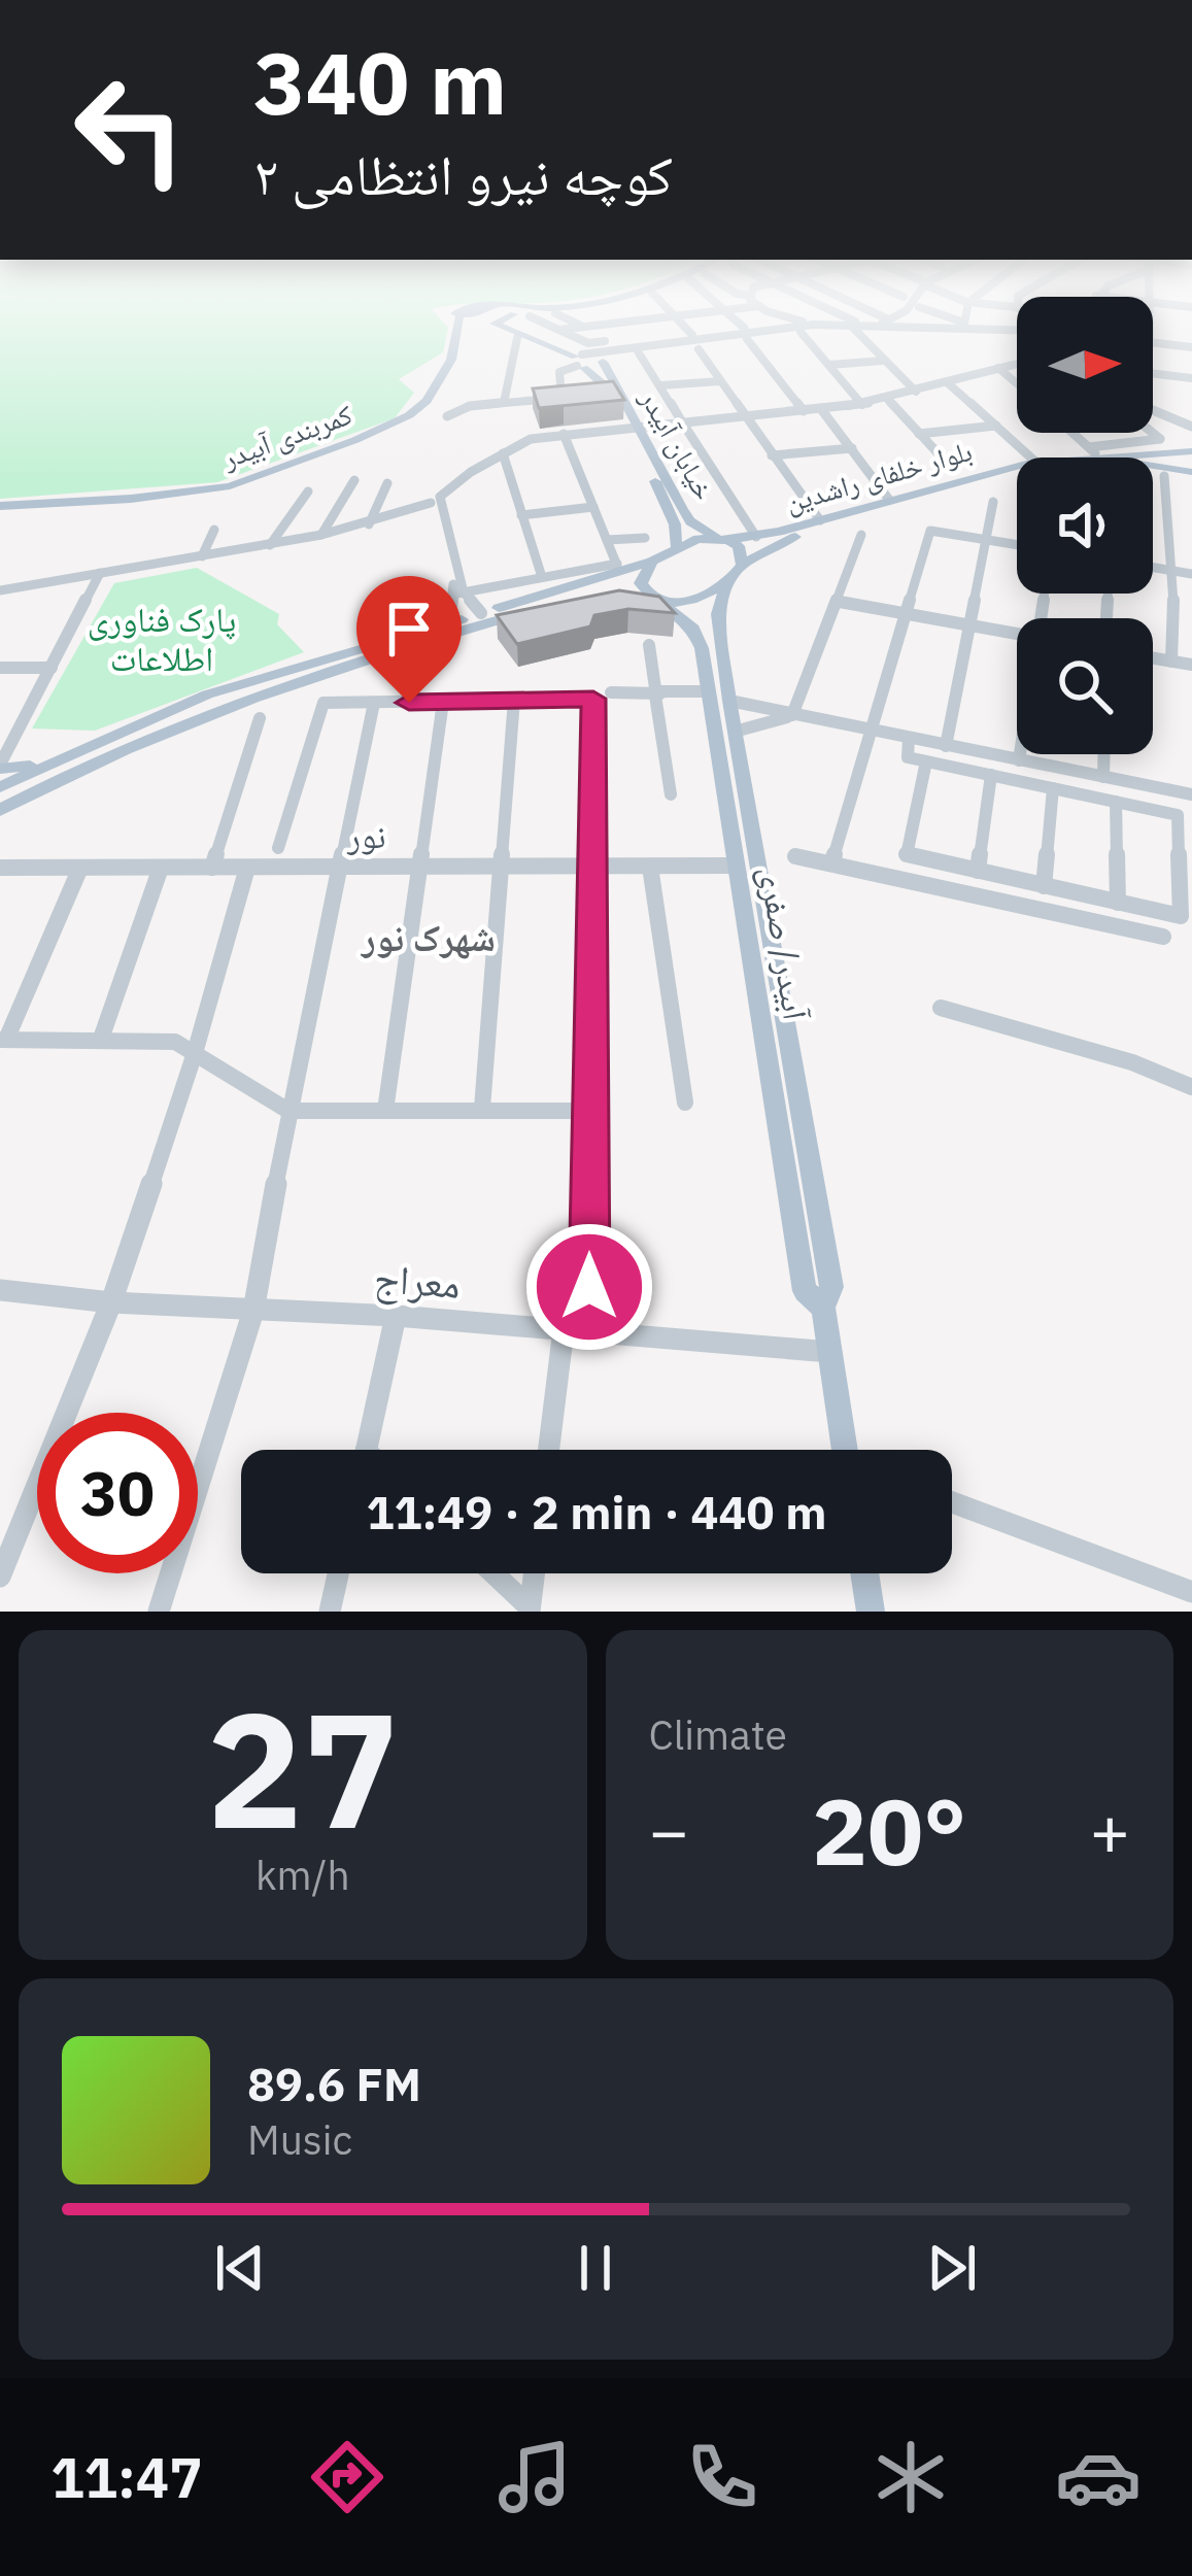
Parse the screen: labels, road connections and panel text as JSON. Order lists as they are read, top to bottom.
{
  "streets": {
    "main road": [
      "کمربندی آبیدر",
      "خیابان آبیدر",
      "بلوار خلفای راشدین",
      "آبیدر/ صفری"
    ],
    "street": ["نور", "معراج"]
  },
  "crossings": [
    ["خیابان آبیدر", "بلوار خلفای راشدین"],
    ["نور", "آبیدر/ صفری"],
    ["آبیدر/ صفری", "معراج"]
  ],
  "districts": ["شهرک نور"],
  "parks": ["پارک فناوری اطلاعات"],
  "north": "right",
  "page": {
    "turn": ["340 m", "کوچه نیرو انتظامی ۲"],
    "limit": "30",
    "trip": "11:49 · 2 min · 440 m",
    "tile": [
      ["27", "km/h"],
      "Climate"
    ],
    "heat": ["−", "20°", "+"],
    "song": ["89.6 FM", "Music"],
    "tabs": "11:47"
  }
}
